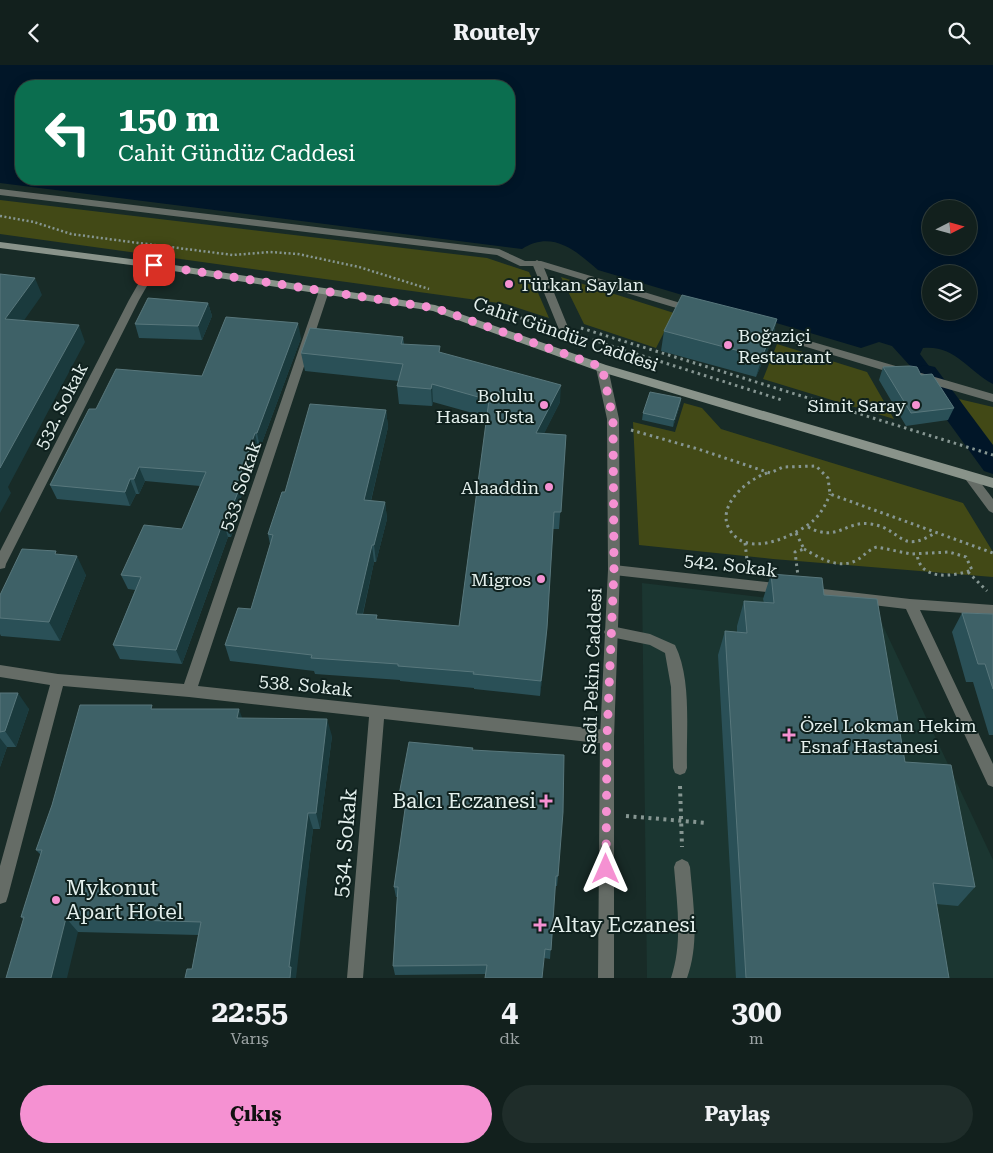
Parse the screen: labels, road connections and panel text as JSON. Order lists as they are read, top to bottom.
{
  "streets": {
    "main road": ["Cahit Gündüz Caddesi"],
    "street": [
      "532. Sokak",
      "533. Sokak",
      "542. Sokak",
      "Sadi Pekin Caddesi",
      "538. Sokak",
      "534. Sokak"
    ]
  },
  "crossings": [
    ["Cahit Gündüz Caddesi", "532. Sokak"],
    ["Cahit Gündüz Caddesi", "533. Sokak"],
    ["Cahit Gündüz Caddesi", "Sadi Pekin Caddesi"],
    ["533. Sokak", "538. Sokak"],
    ["542. Sokak", "Sadi Pekin Caddesi"],
    ["Sadi Pekin Caddesi", "538. Sokak"],
    ["538. Sokak", "534. Sokak"]
  ],
  "places": {
    "other": [
      "Türkan Saylan",
      "Boğaziçi Restaurant",
      "Bolulu Hasan Usta",
      "Simit Saray",
      "Alaaddin",
      "Migros",
      "Mykonut Apart Hotel"
    ],
    "health": ["Özel Lokman Hekim Esnaf Hastanesi", "Balcı Eczanesi", "Altay Eczanesi"]
  },
  "north": "right",
  "page": {
    "header": "Routely",
    "turn": ["150 m", "Cahit Gündüz Caddesi"],
    "eta": [
      "22:55",
      "Varış",
      "4",
      "dk",
      "300",
      "m"
    ],
    "buttons": ["Çıkış", "Paylaş"]
  }
}
